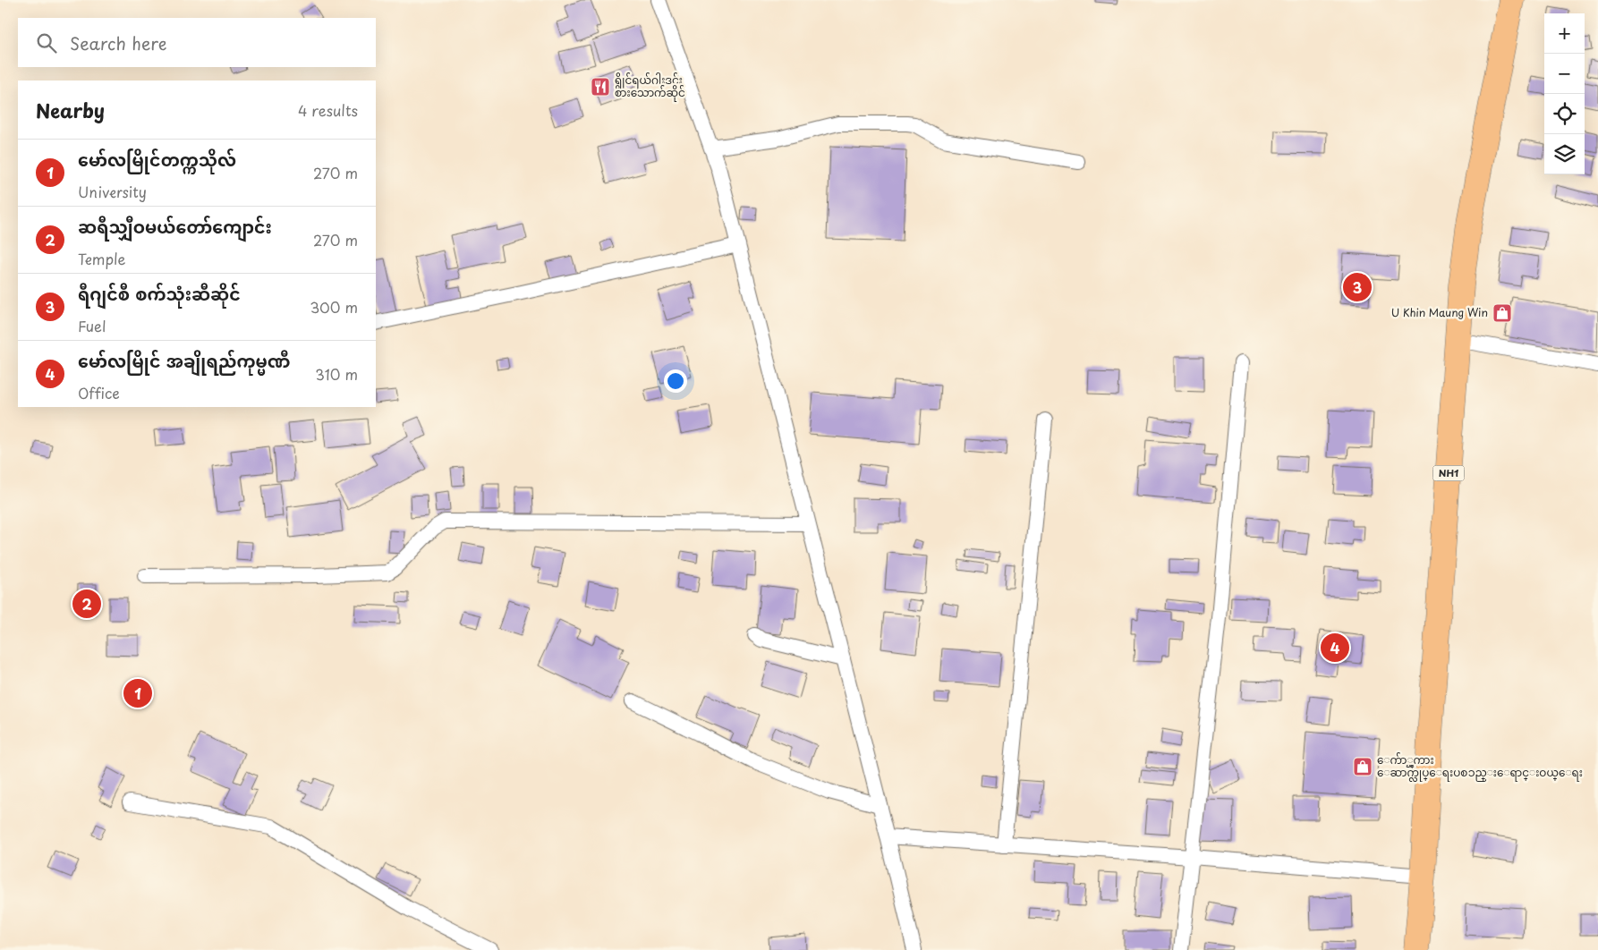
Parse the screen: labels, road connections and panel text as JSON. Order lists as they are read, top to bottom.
{
  "streets": {
    "highway": ["NH1"]
  },
  "places": {
    "restaurant": ["ရွိုင်ရယ်ဂါးဒင်း စားသောက်ဆိုင်"],
    "shop": ["U Khin Maung Win", "ေက်ာ္ၾကား ေဆာက္လုပ္ေရးပစၥည္းေရာင္းဝယ္ေရး"]
  },
  "page": {
    "map_buttons": ["+", "−"],
    "search": "Search here",
    "heading": ["Nearby", "4 results"],
    "list": [
      {
        "mark": "1",
        "name": "မော်လမြိုင်တက္ကသိုလ်",
        "note": "University",
        "value": "270 m"
      },
      {
        "mark": "2",
        "name": "ဆရီသျှီဝမယ်တော်ကျောင်း",
        "note": "Temple",
        "value": "270 m"
      },
      {
        "mark": "3",
        "name": "ရီဂျင်စီ စက်သုံးဆီဆိုင်",
        "note": "Fuel",
        "value": "300 m"
      },
      {
        "mark": "4",
        "name": "မော်လမြိုင် အချိုရည်ကုမ္မဏီ",
        "note": "Office",
        "value": "310 m"
      }
    ],
    "pins": [
      "3",
      "2",
      "4",
      "1"
    ]
  }
}
